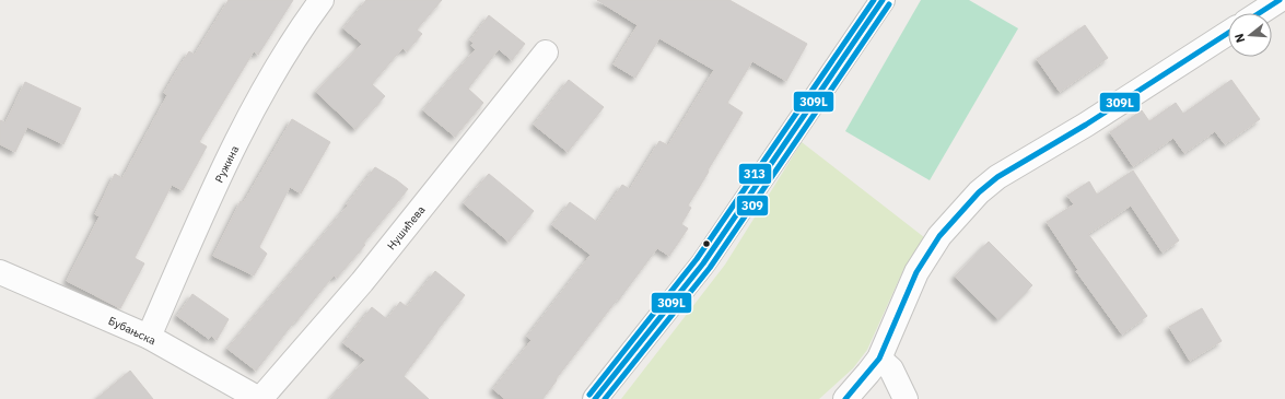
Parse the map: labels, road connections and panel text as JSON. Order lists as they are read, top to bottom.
{
  "streets": {
    "street": ["Ружина", "Нушићева", "Бубањска"]
  },
  "crossings": [
    ["Ружина", "Бубањска"],
    ["Нушићева", "Бубањска"]
  ],
  "lines": ["transit line 309L", "transit line 313", "transit line 309"],
  "north": "left"
}
